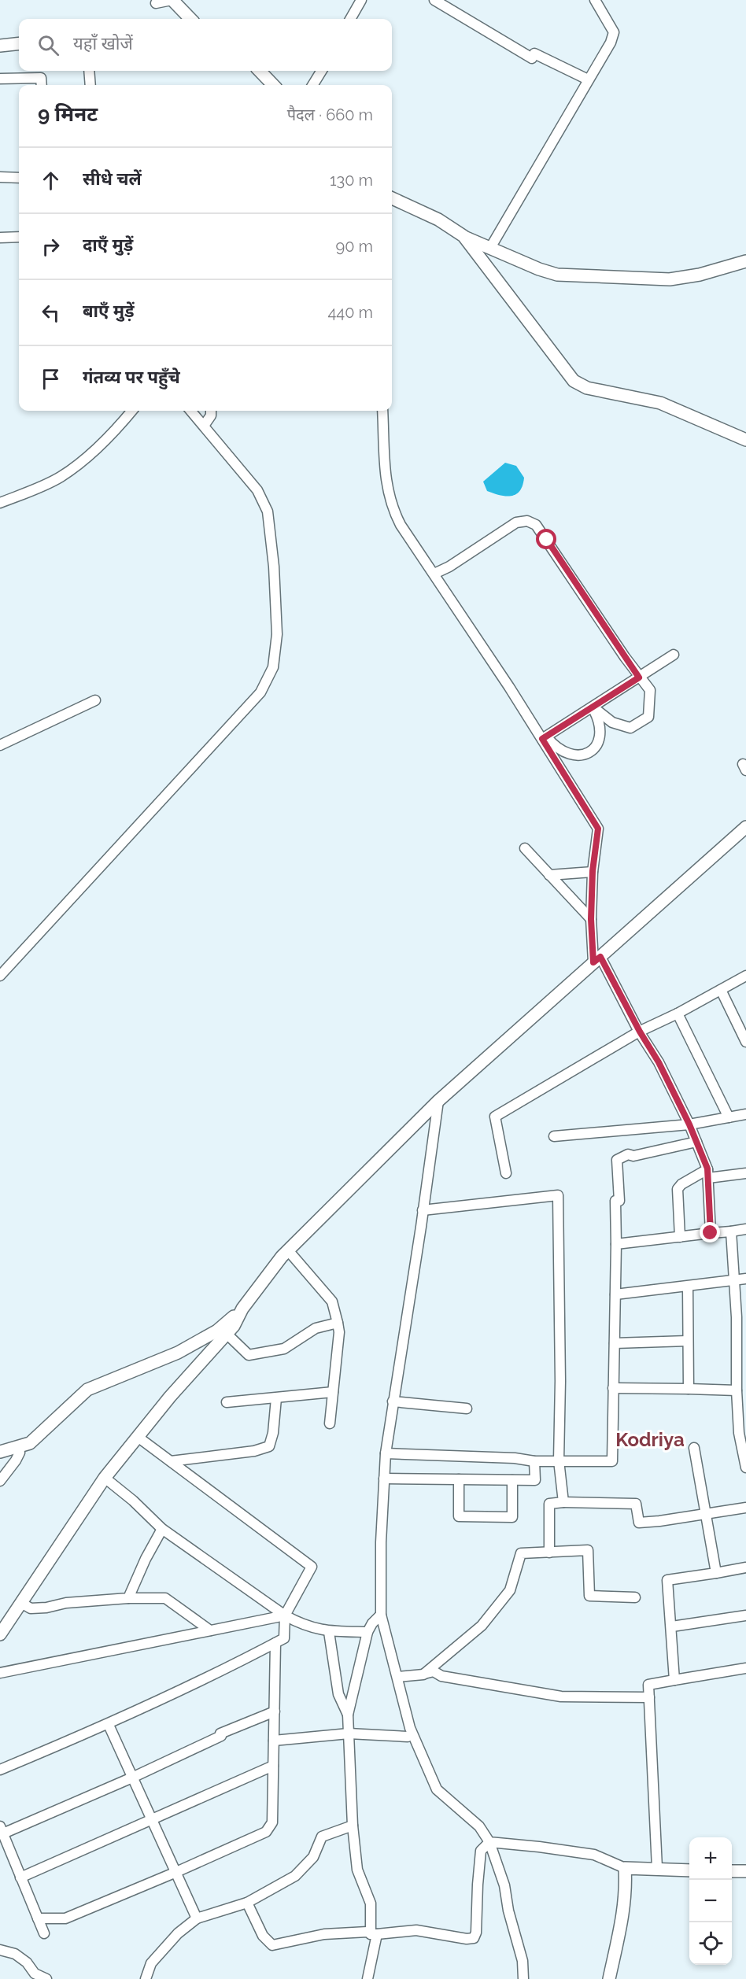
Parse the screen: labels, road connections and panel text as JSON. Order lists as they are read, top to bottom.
{
  "districts": ["Kodriya"],
  "page": {
    "search": "यहाँ खोजें",
    "heading": ["9 मिनट", "पैदल · 660 m"],
    "list": [
      ["सीधे चलें", "130 m"],
      ["दाएँ मुड़ें", "90 m"],
      ["बाएँ मुड़ें", "440 m"],
      "गंतव्य पर पहुँचे"
    ],
    "map_buttons": ["+", "−"]
  }
}
